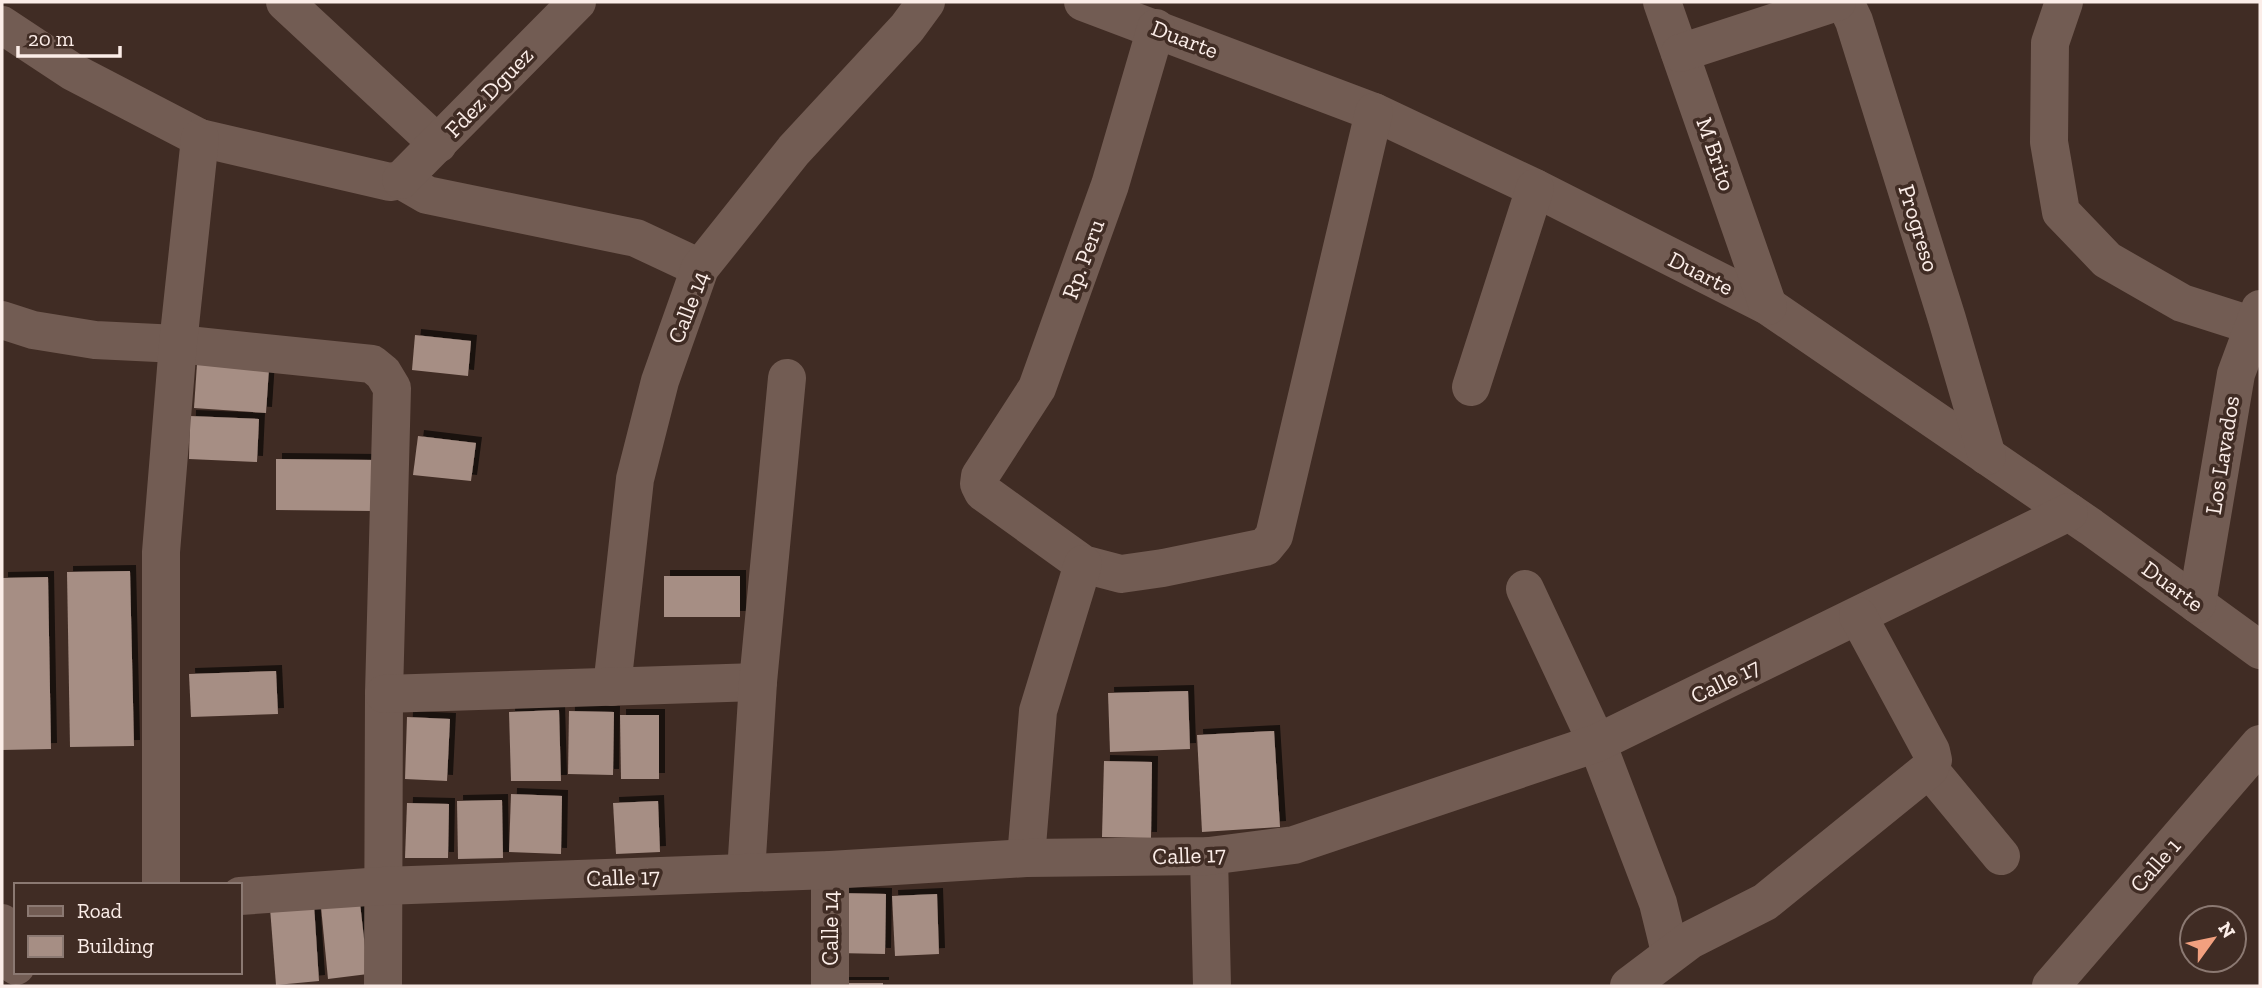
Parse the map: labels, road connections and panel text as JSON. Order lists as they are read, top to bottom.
{
  "streets": {
    "street": [
      "Duarte",
      "Fdez Dguez",
      "M Brito",
      "Progreso",
      "Rp. Peru",
      "Calle 14",
      "Los Lavados",
      "Calle 17",
      "Calle 1"
    ]
  },
  "crossings": [
    ["Duarte", "M Brito"],
    ["Duarte", "Progreso"],
    ["Duarte", "Rp. Peru"],
    ["Duarte", "Los Lavados"],
    ["Duarte", "Calle 17"],
    ["Calle 14", "Calle 17"]
  ],
  "legend": ["Road", "Building"],
  "scale_bar": "20 m",
  "north": "top right"
}
